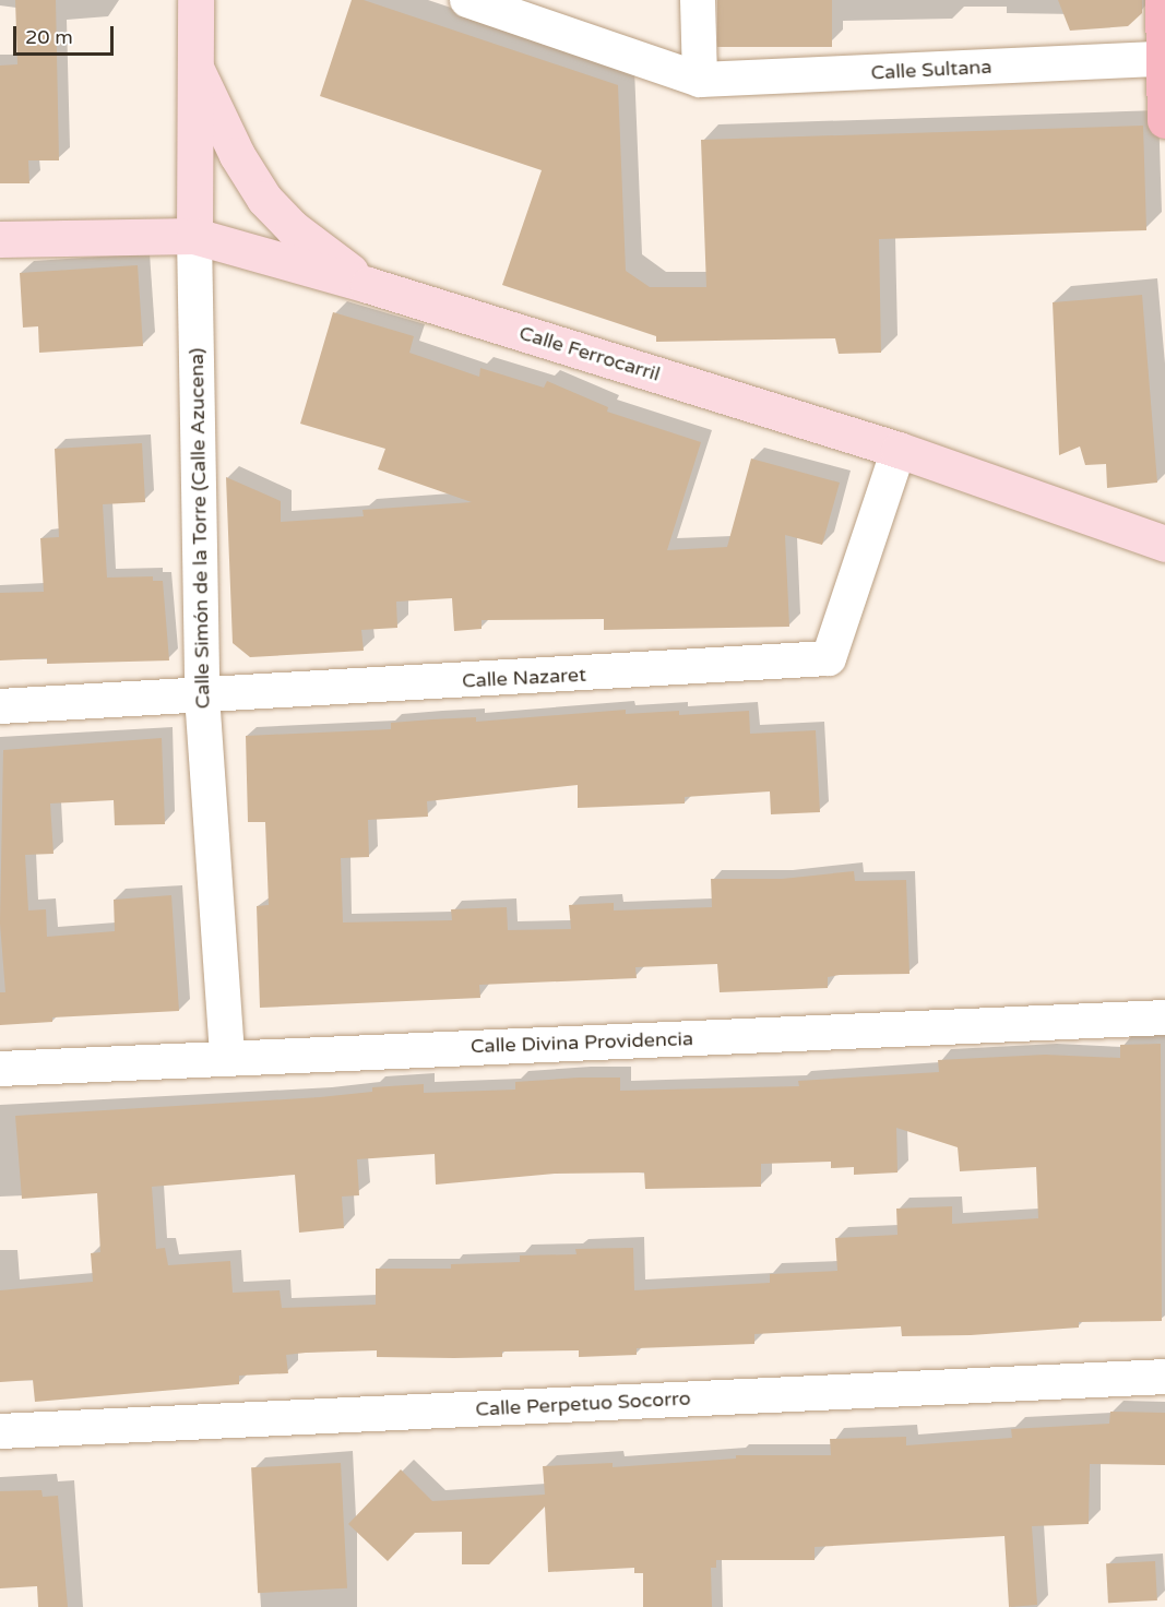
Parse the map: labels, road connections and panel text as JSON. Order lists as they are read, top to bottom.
{
  "streets": {
    "street": [
      "Calle Sultana",
      "Calle Ferrocarril",
      "Calle Simón de la Torre (Calle Azucena)",
      "Calle Nazaret",
      "Calle Divina Providencia",
      "Calle Perpetuo Socorro"
    ]
  },
  "crossings": [
    ["Calle Ferrocarril", "Calle Simón de la Torre (Calle Azucena)"],
    ["Calle Ferrocarril", "Calle Nazaret"],
    ["Calle Simón de la Torre (Calle Azucena)", "Calle Nazaret"],
    ["Calle Simón de la Torre (Calle Azucena)", "Calle Divina Providencia"]
  ],
  "scale_bar": "20 m"
}
